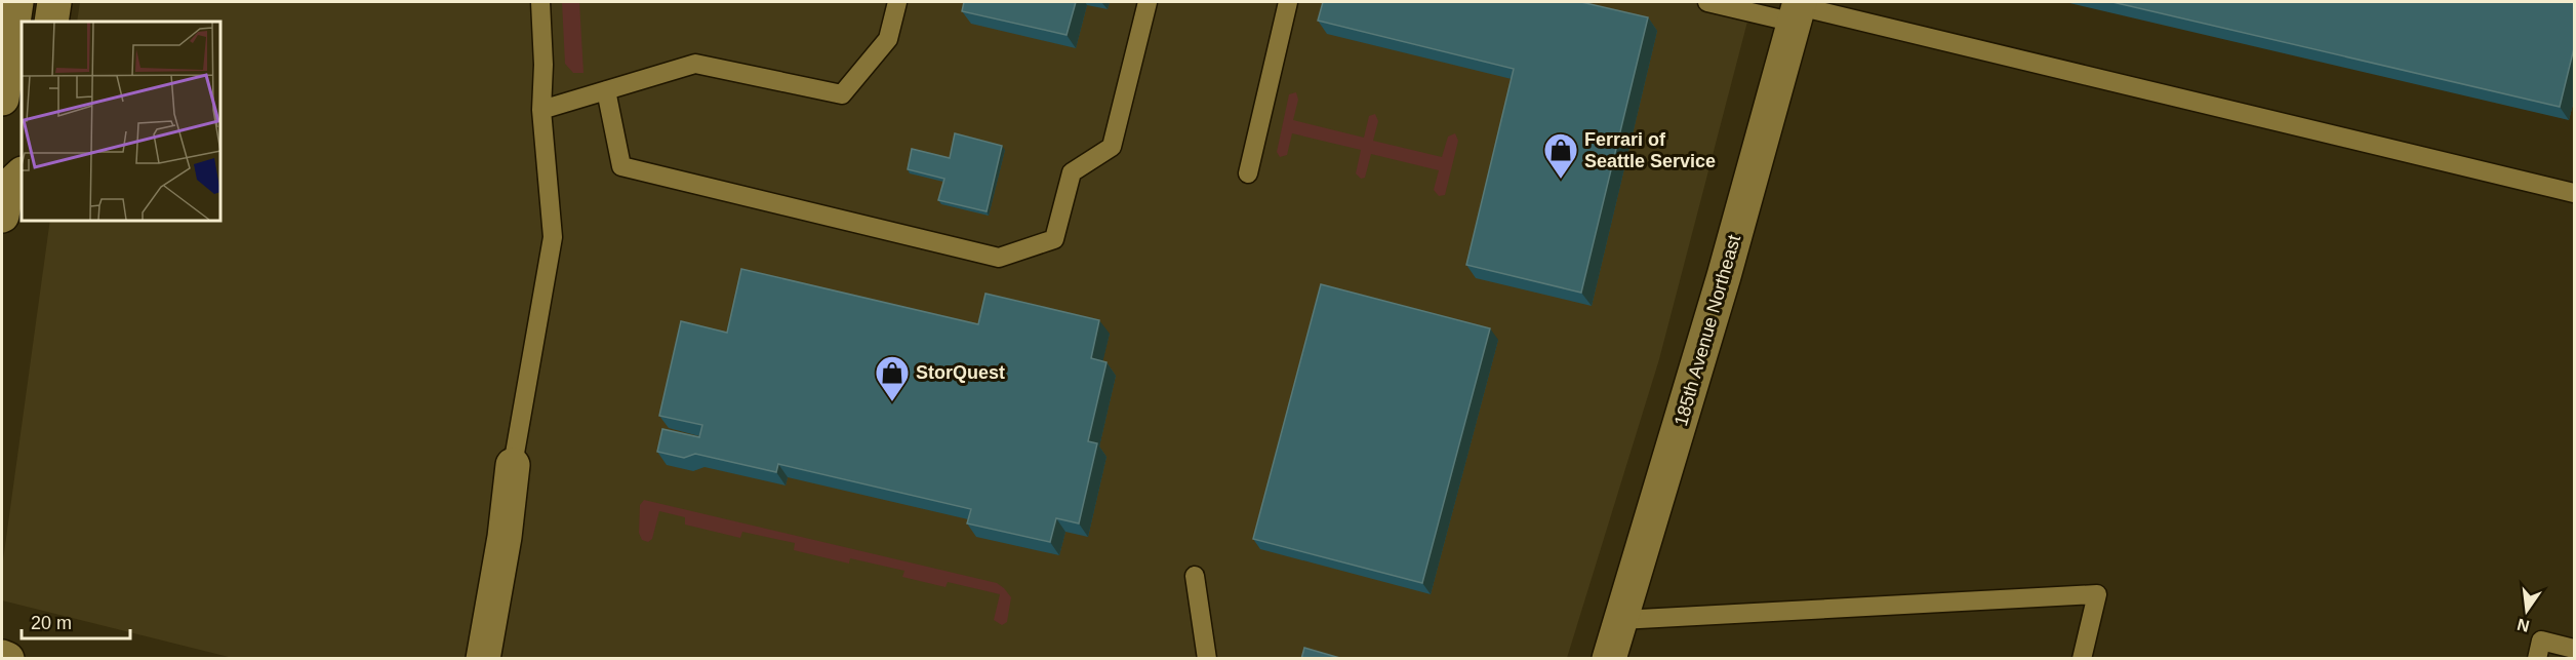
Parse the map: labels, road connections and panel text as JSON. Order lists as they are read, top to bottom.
{
  "streets": {
    "street": ["185th Avenue Northeast"]
  },
  "places": {
    "shop": ["Ferrari of Seattle Service", "StorQuest"]
  },
  "scale_bar": "20 m",
  "north": "bottom"
}
